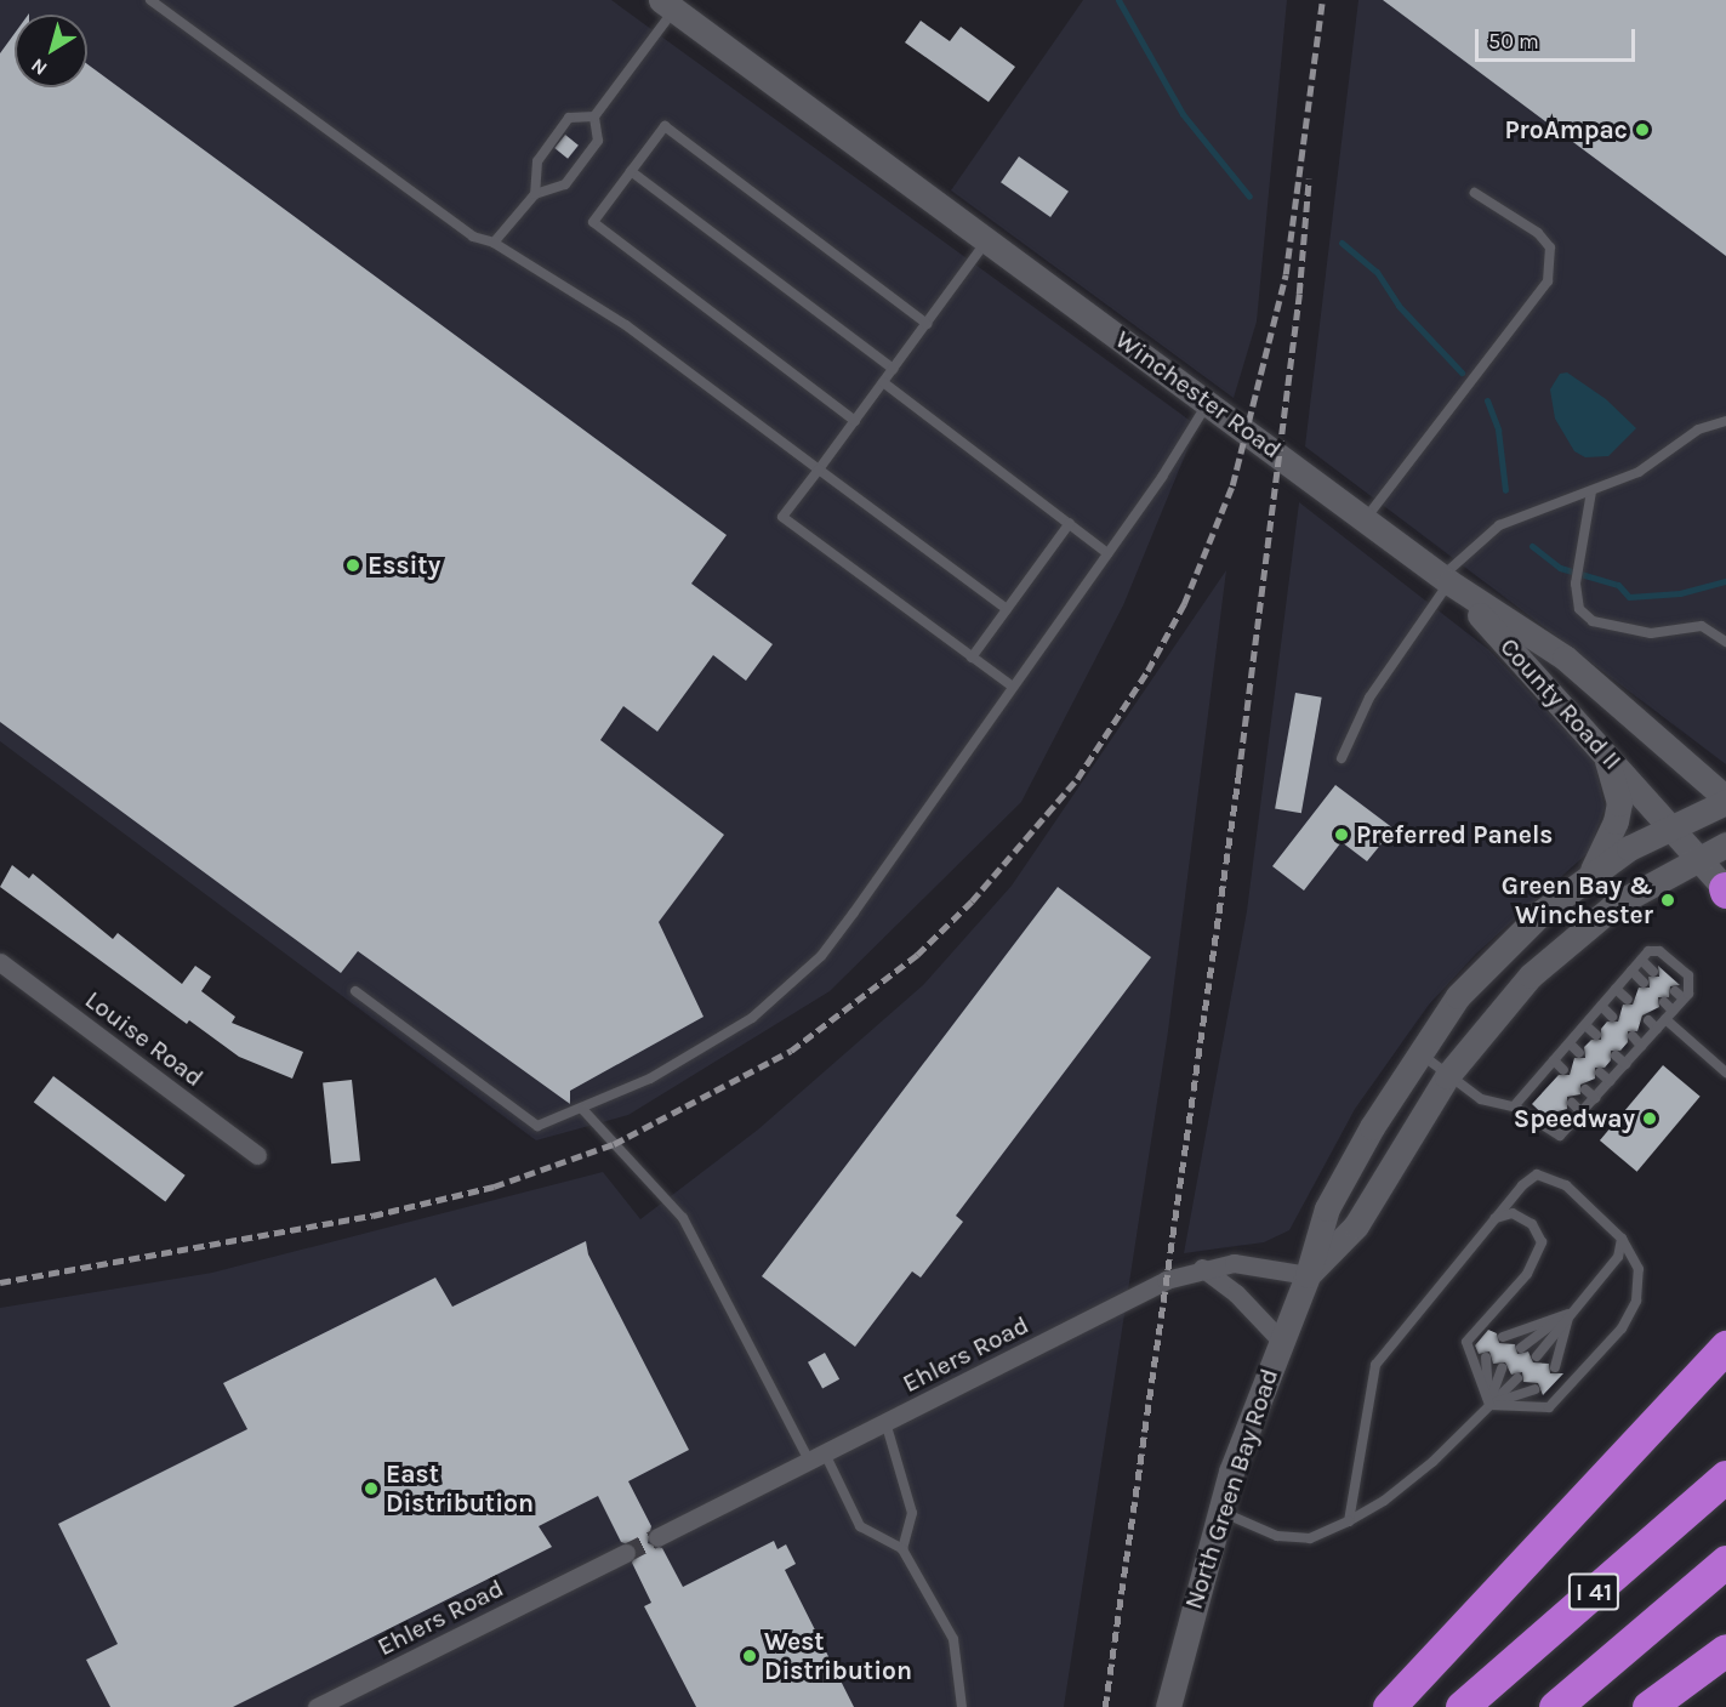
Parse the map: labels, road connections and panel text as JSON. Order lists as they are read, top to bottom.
{
  "streets": {
    "highway": ["I 41"],
    "main road": ["Winchester Road", "County Road II", "North Green Bay Road"],
    "street": ["Louise Road", "Ehlers Road"]
  },
  "crossings": [
    ["Winchester Road", "County Road II"],
    ["Winchester Road", "North Green Bay Road"],
    ["County Road II", "North Green Bay Road"],
    ["Ehlers Road", "North Green Bay Road"]
  ],
  "places": [
    "ProAmpac",
    "Essity",
    "Preferred Panels",
    "Green Bay & Winchester",
    "Speedway",
    "East Distribution",
    "West Distribution"
  ],
  "scale_bar": "50 m",
  "north": "bottom left"
}
